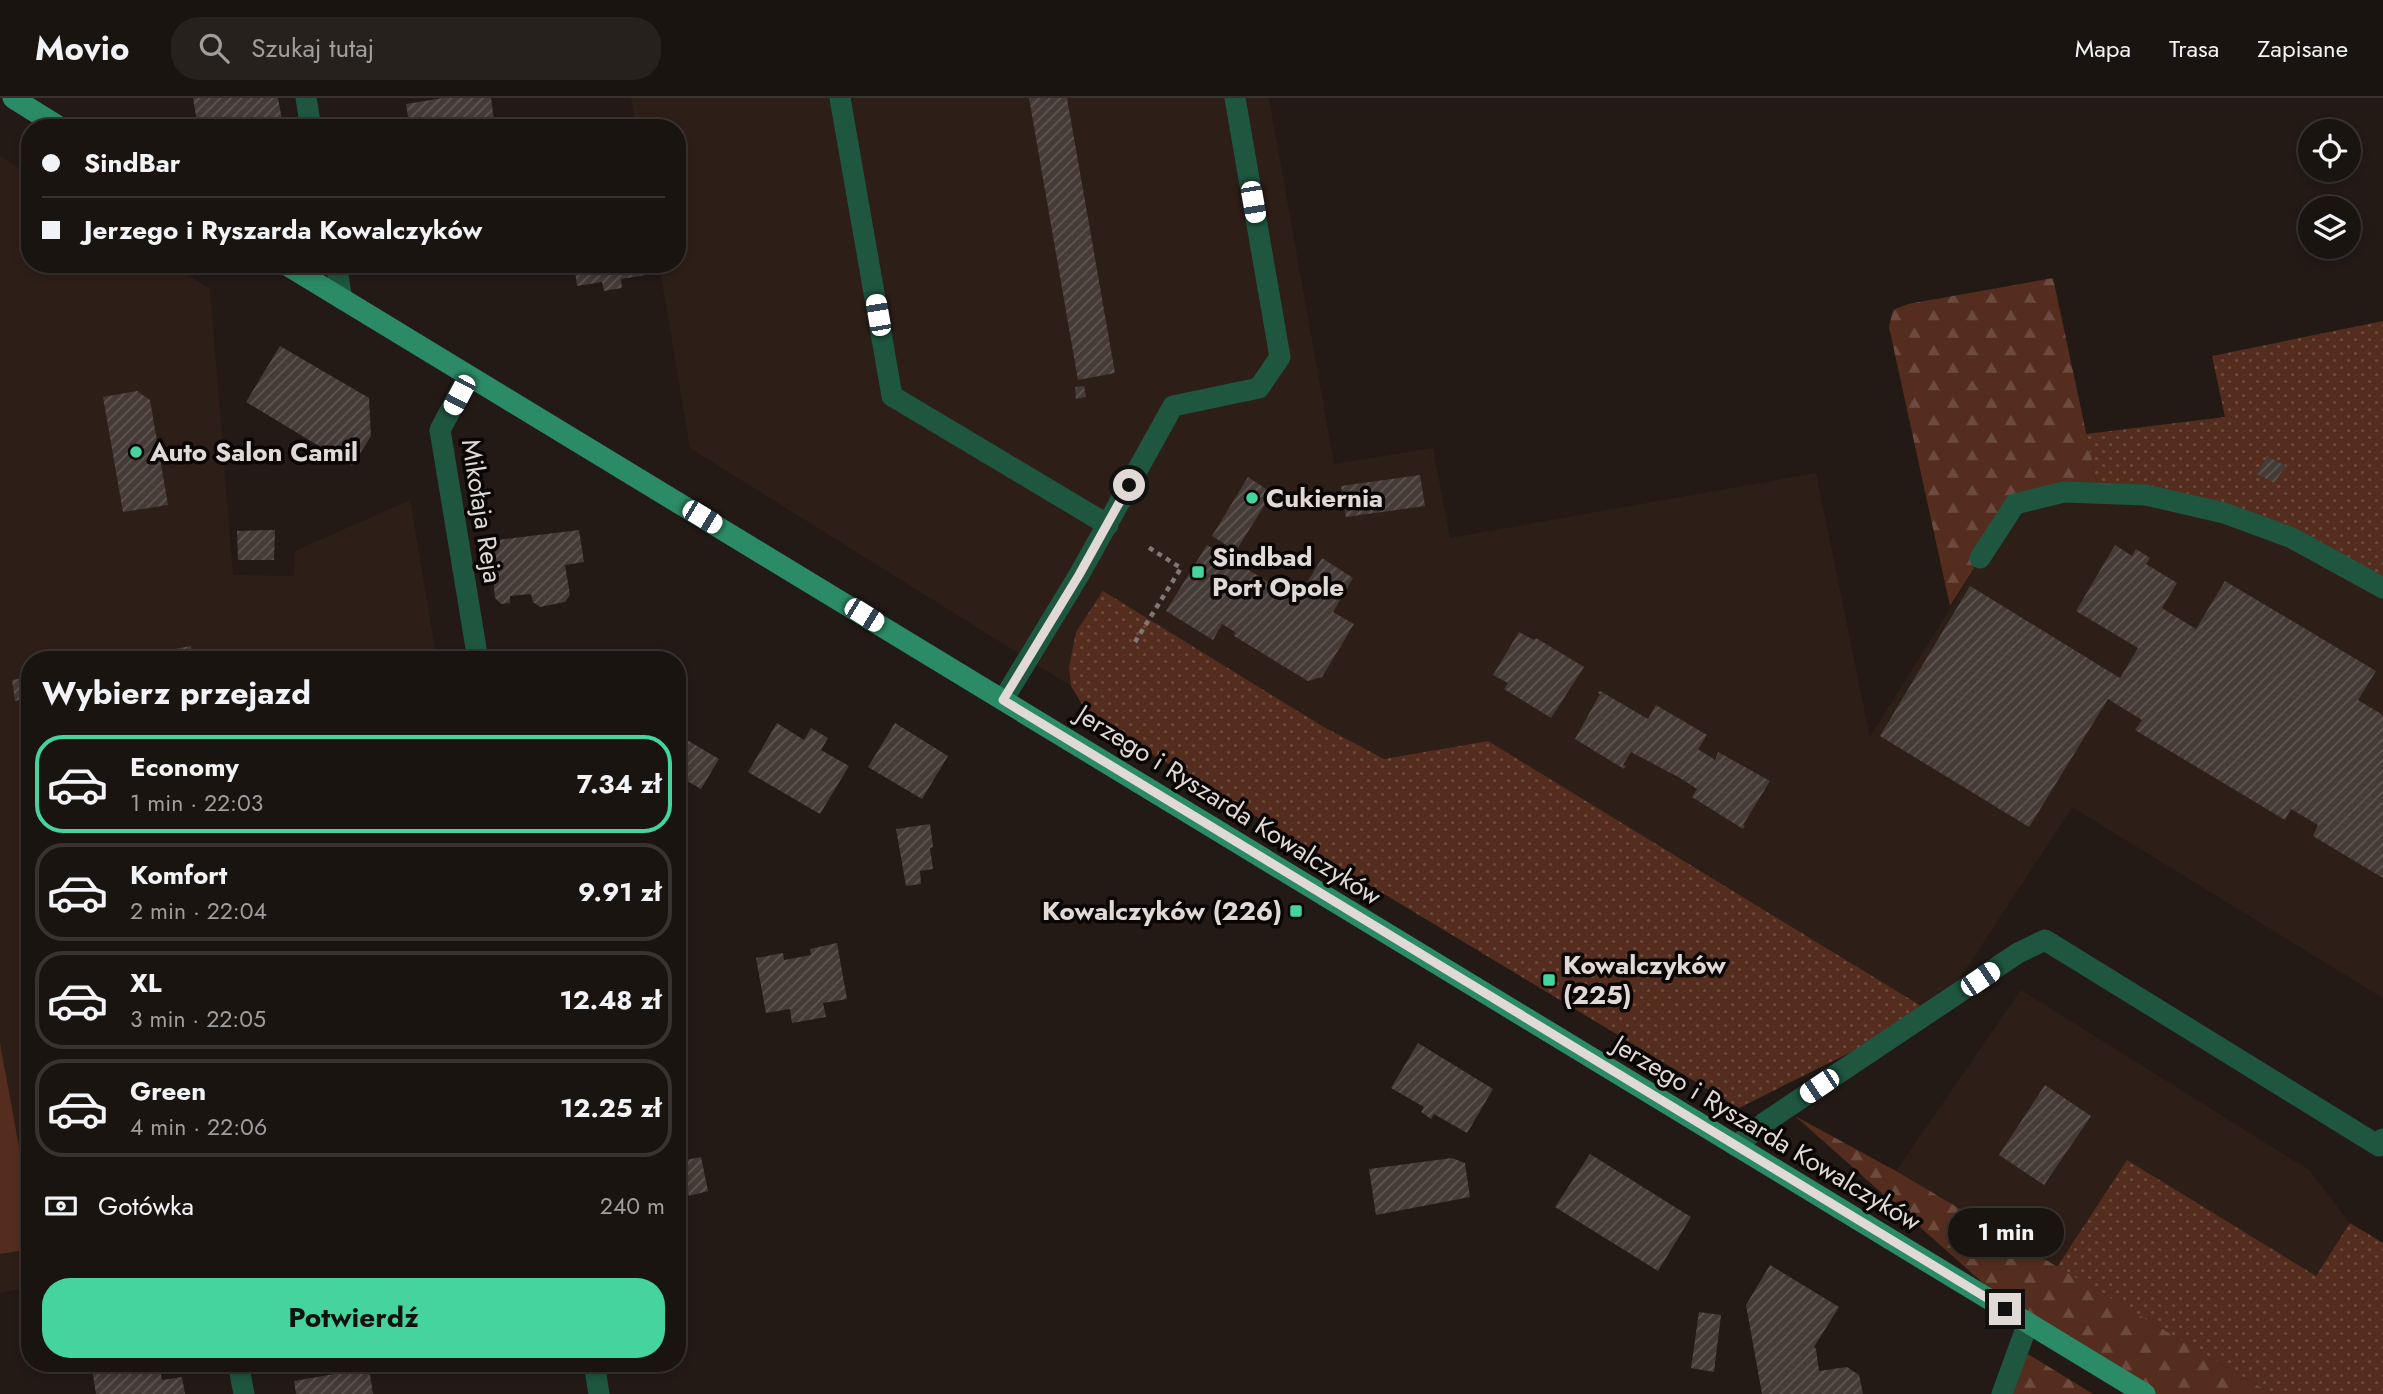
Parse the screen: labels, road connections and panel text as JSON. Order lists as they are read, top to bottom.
{
  "streets": {
    "main road": ["Jerzego i Ryszarda Kowalczyków"],
    "street": ["Mikołaja Reja"]
  },
  "crossings": [
    ["Mikołaja Reja", "Jerzego i Ryszarda Kowalczyków"]
  ],
  "places": {
    "other": ["Auto Salon Camil", "Cukiernia"],
    "transit": ["Sindbad Port Opole", "Kowalczyków (226)", "Kowalczyków (225)"]
  },
  "page": {
    "header": "Movio",
    "search": "Szukaj tutaj",
    "nav": ["Mapa", "Trasa", "Zapisane"],
    "banner": ["SindBar", "Jerzego i Ryszarda Kowalczyków"],
    "heading": "Wybierz przejazd",
    "list": [
      {
        "name": "Economy",
        "note": "1 min · 22:03",
        "value": "7.34 zł"
      },
      {
        "name": "Komfort",
        "note": "2 min · 22:04",
        "value": "9.91 zł"
      },
      {
        "name": "XL",
        "note": "3 min · 22:05",
        "value": "12.48 zł"
      },
      {
        "name": "Green",
        "note": "4 min · 22:06",
        "value": "12.25 zł"
      }
    ],
    "pay": ["Gotówka", "240 m"],
    "bubble": "1 min",
    "buttons": "Potwierdź"
  }
}
